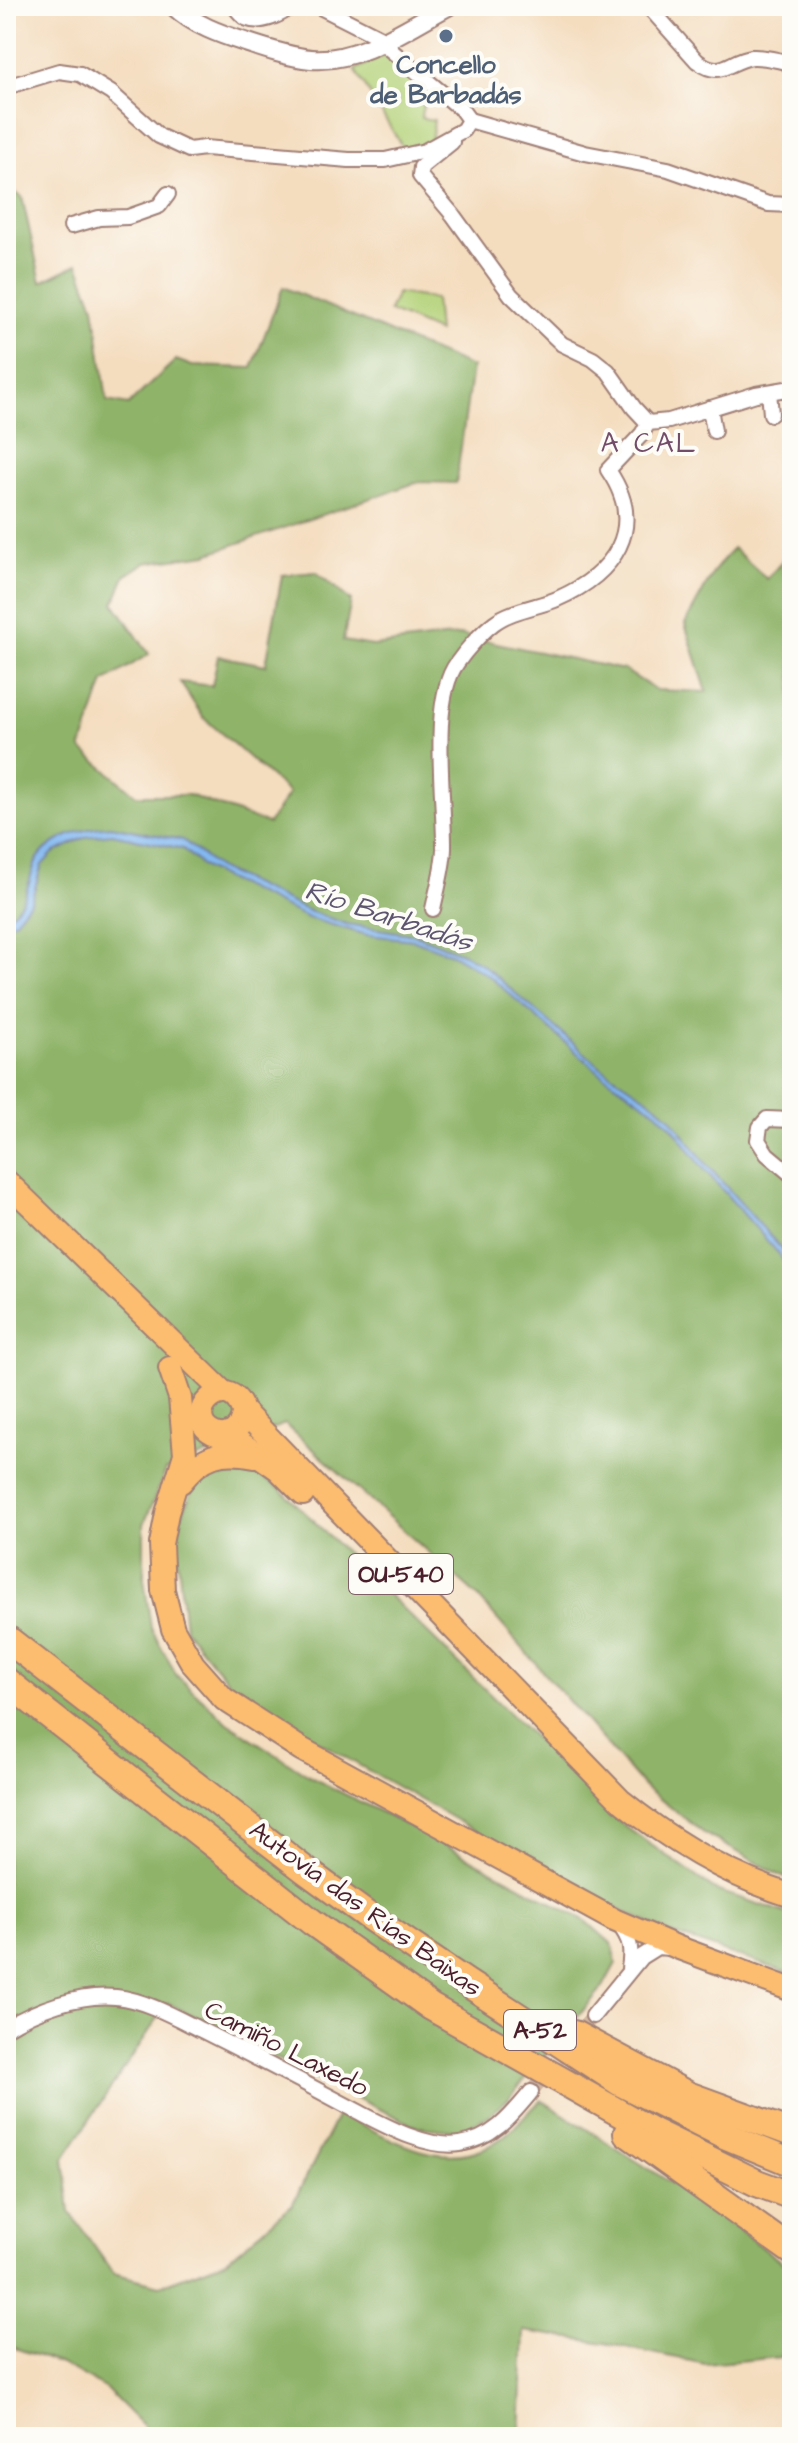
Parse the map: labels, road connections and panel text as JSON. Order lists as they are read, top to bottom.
{
  "streets": {
    "highway": ["Autovía das Rías Baixas", "A-52"],
    "main road": ["OU-540"],
    "street": ["Camiño Laxedo"]
  },
  "districts": ["A CAL"],
  "water": ["Río Barbadás"],
  "places": ["Concello de Barbadás"]
}
